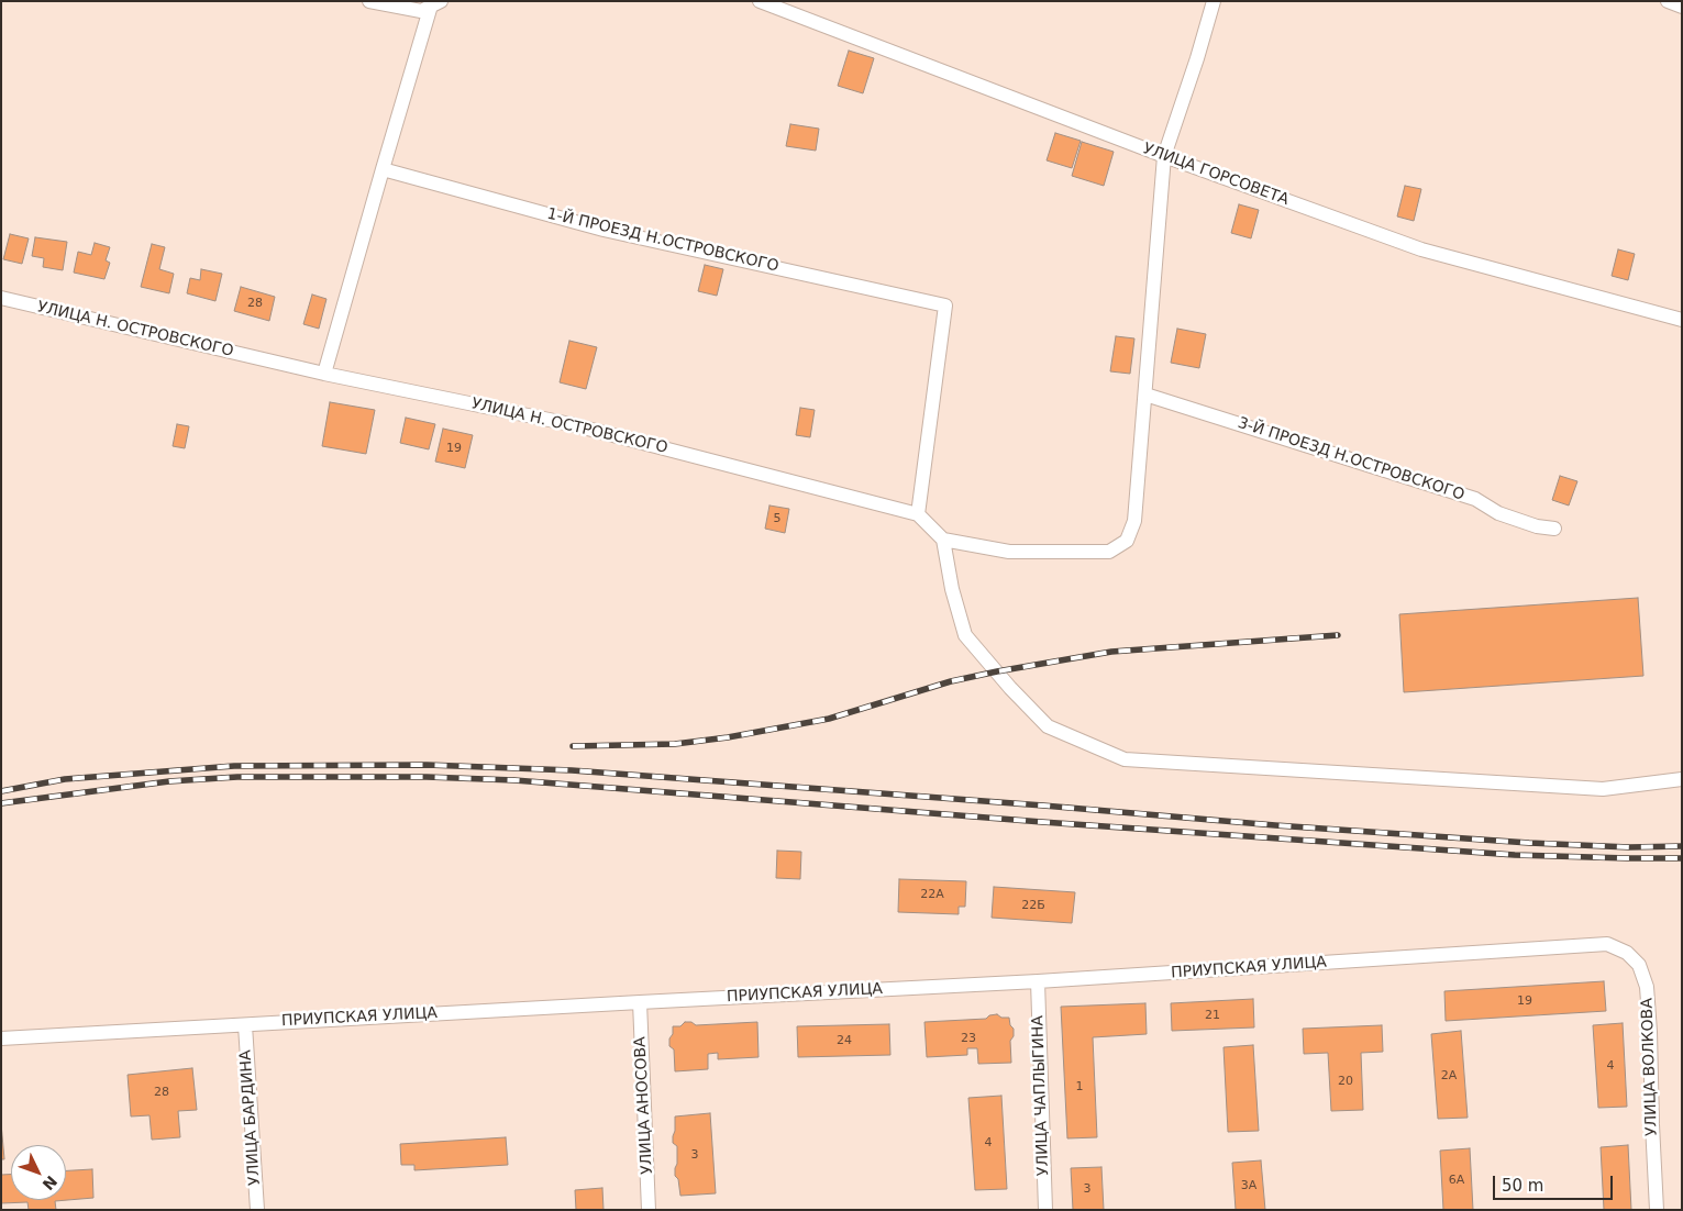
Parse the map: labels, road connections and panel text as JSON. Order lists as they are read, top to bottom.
{
  "streets": {
    "street": [
      "УЛИЦА ГОРСОВЕТА",
      "1-Й ПРОЕЗД Н.ОСТРОВСКОГО",
      "УЛИЦА Н. ОСТРОВСКОГО",
      "3-Й ПРОЕЗД Н.ОСТРОВСКОГО",
      "ПРИУПСКАЯ УЛИЦА",
      "УЛИЦА ВОЛКОВА",
      "УЛИЦА ЧАПЛЫГИНА",
      "УЛИЦА АНОСОВА",
      "УЛИЦА БАРДИНА"
    ]
  },
  "crossings": [
    ["1-Й ПРОЕЗД Н.ОСТРОВСКОГО", "УЛИЦА Н. ОСТРОВСКОГО"],
    ["ПРИУПСКАЯ УЛИЦА", "УЛИЦА ВОЛКОВА"],
    ["ПРИУПСКАЯ УЛИЦА", "УЛИЦА ЧАПЛЫГИНА"],
    ["ПРИУПСКАЯ УЛИЦА", "УЛИЦА АНОСОВА"],
    ["ПРИУПСКАЯ УЛИЦА", "УЛИЦА БАРДИНА"]
  ],
  "house_numbers": [
    "28",
    "19",
    "5",
    "22А",
    "22Б",
    "19",
    "21",
    "23",
    "24",
    "4",
    "2А",
    "20",
    "1",
    "28",
    "4",
    "3",
    "6А",
    "3А",
    "3"
  ],
  "scale_bar": "50 m",
  "north": "bottom right"
}
